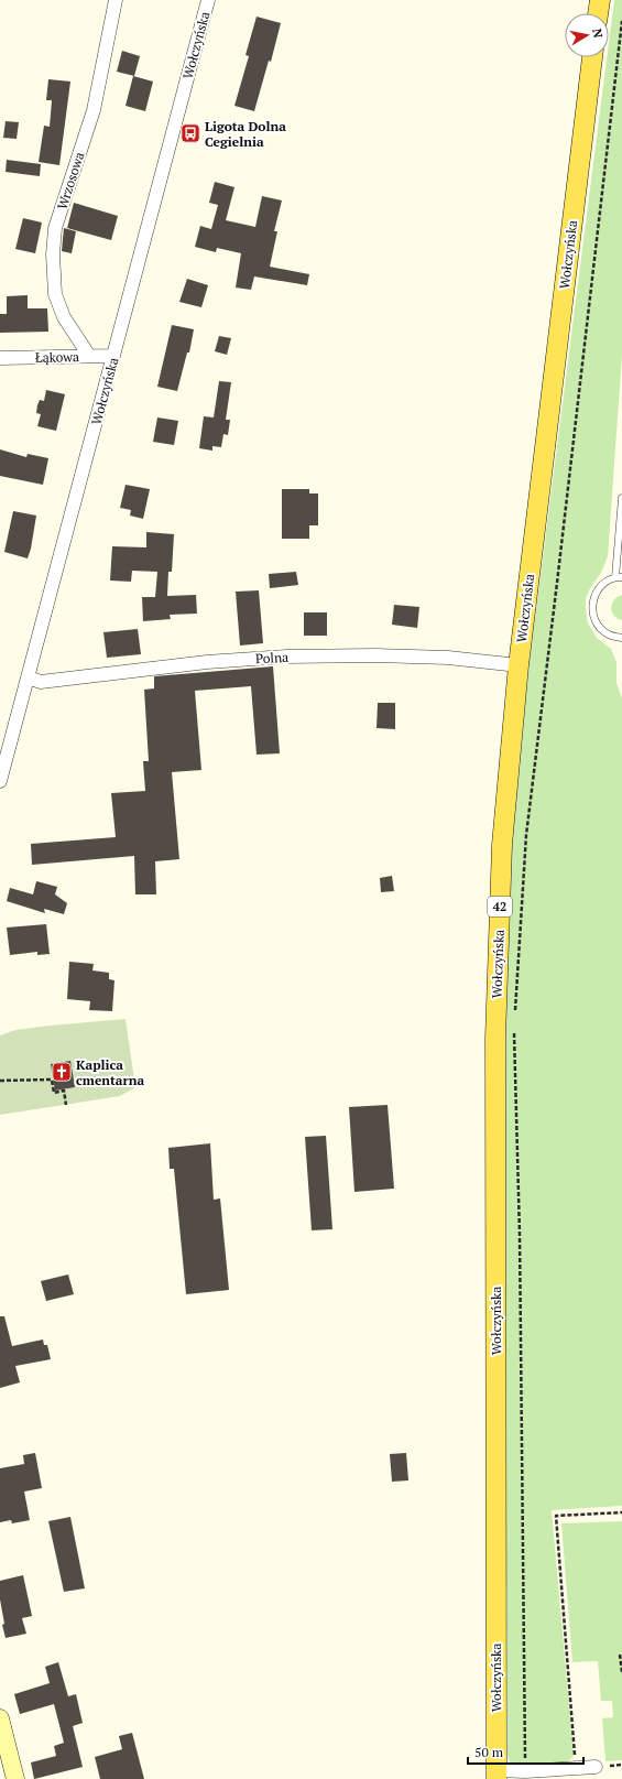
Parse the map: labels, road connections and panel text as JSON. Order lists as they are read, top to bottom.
{
  "streets": {
    "main road": ["Wołczyńska", "42"],
    "street": ["Wrzosowa", "Łąkowa", "Polna"]
  },
  "crossings": [
    ["Wołczyńska", "Łąkowa"],
    ["Wołczyńska", "Polna"],
    ["Wrzosowa", "Łąkowa"]
  ],
  "places": {
    "bus stop": ["Ligota Dolna Cegielnia"],
    "church": ["Kaplica cmentarna"]
  },
  "scale_bar": "50 m",
  "north": "right"
}
